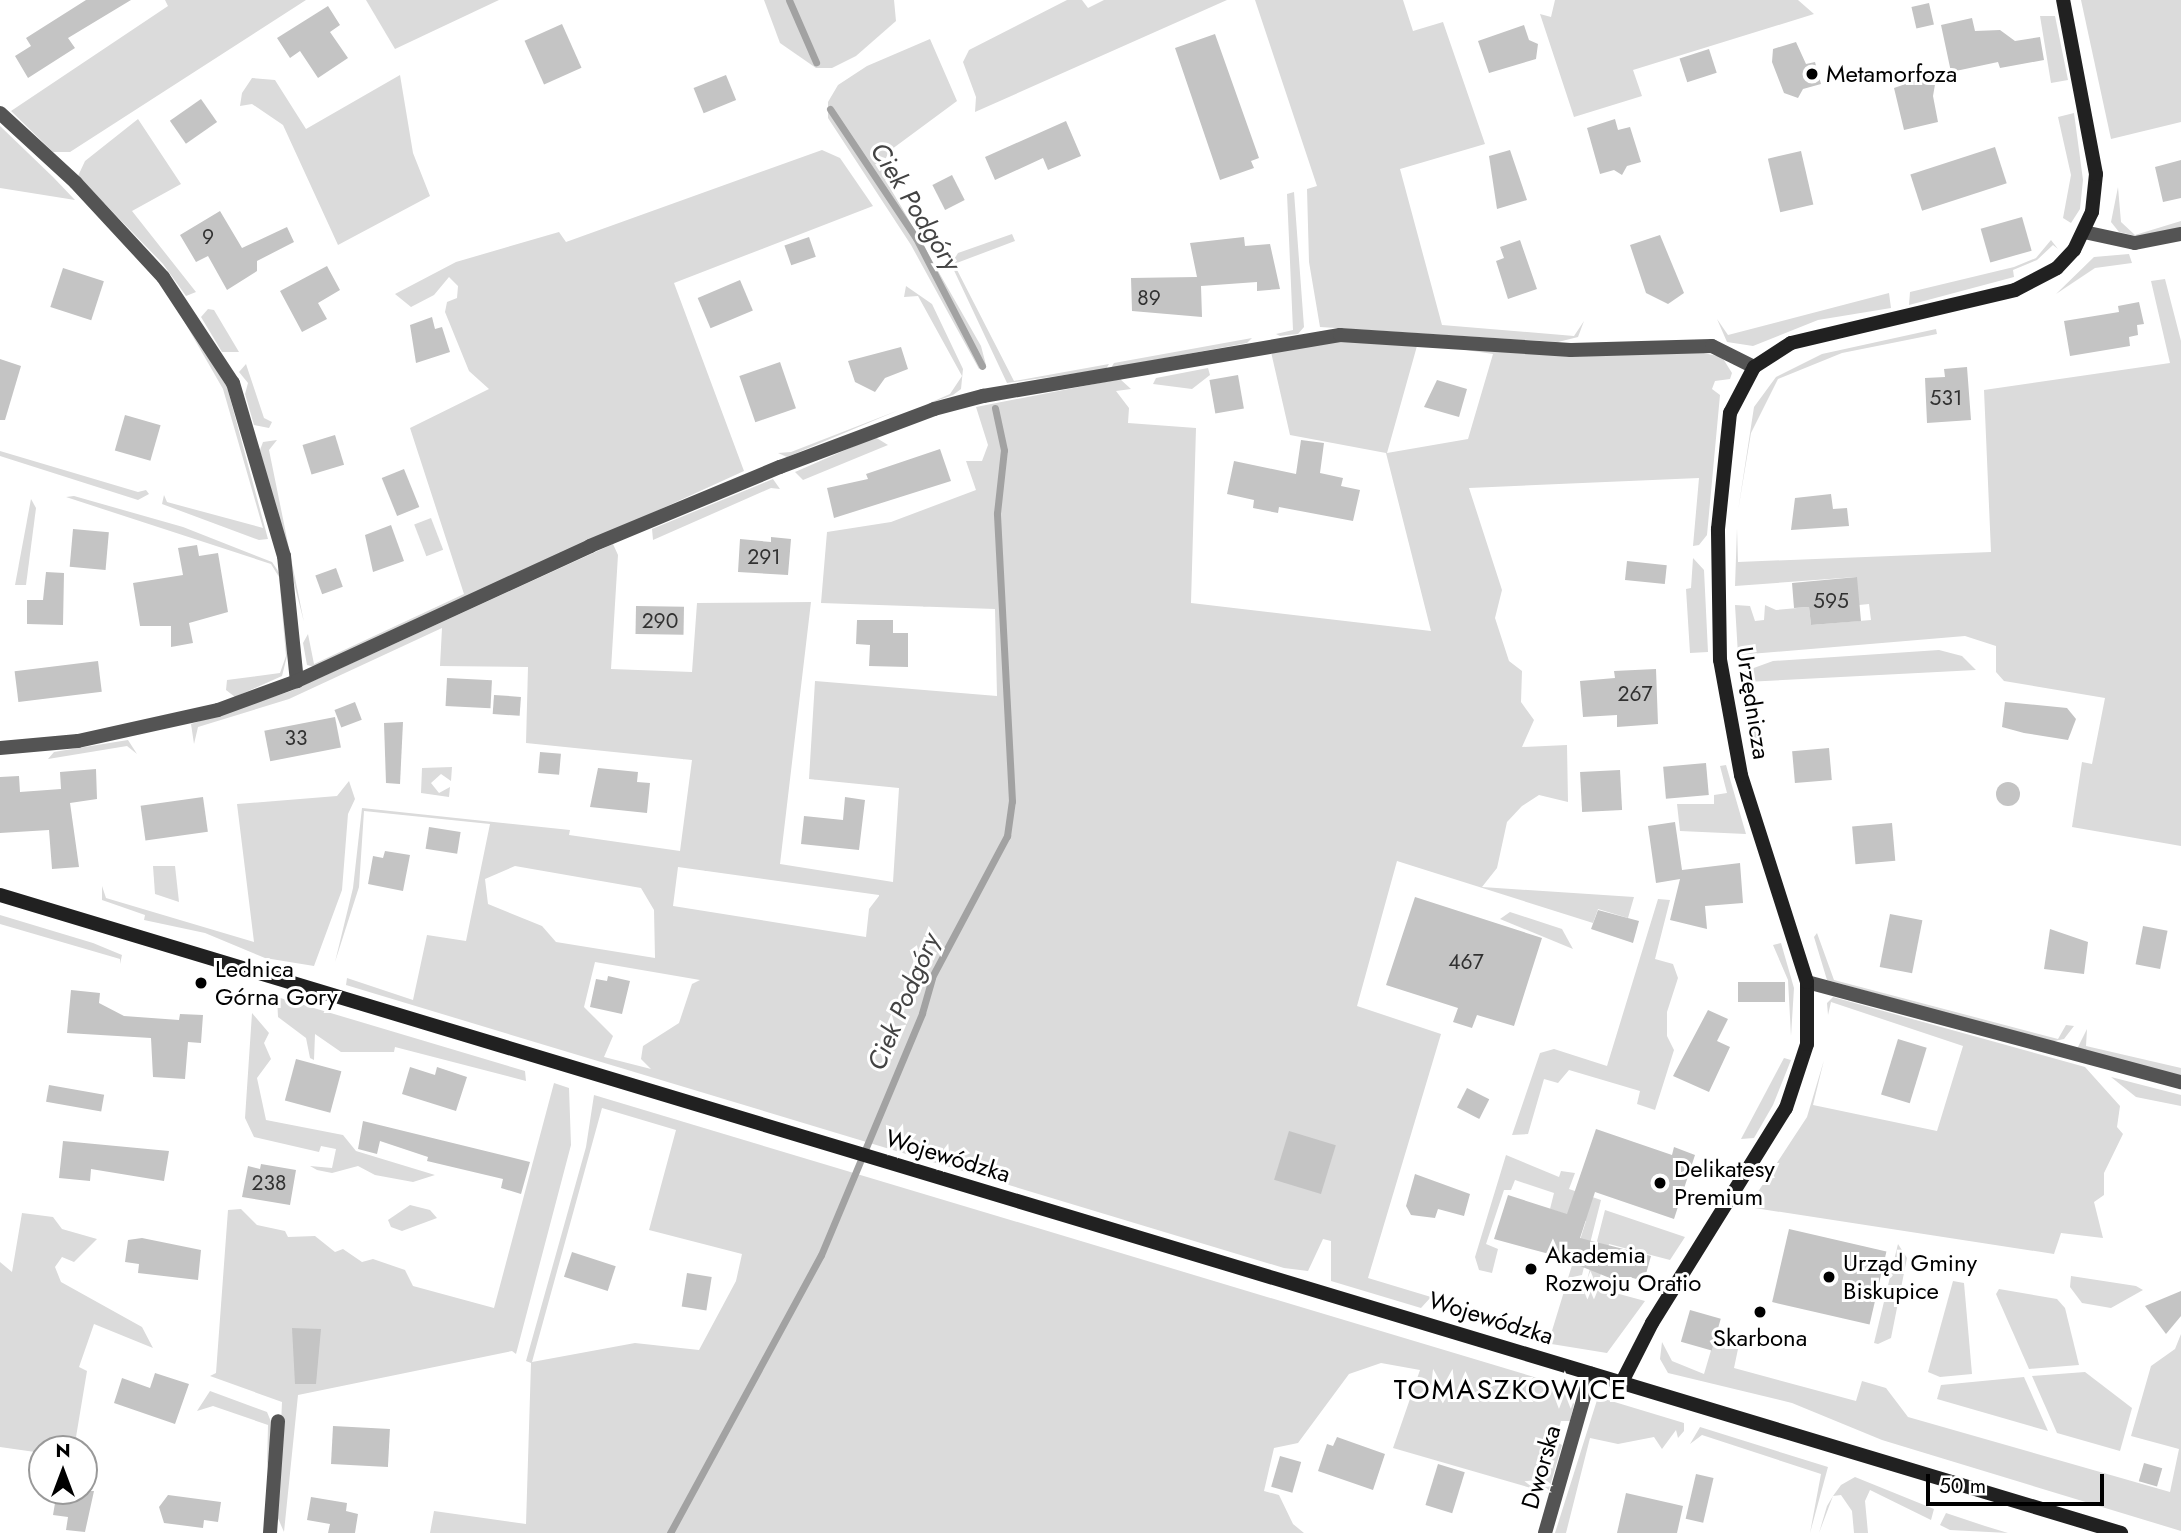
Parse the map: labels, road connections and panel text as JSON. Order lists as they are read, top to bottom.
{
  "streets": {
    "main road": ["Urzędnicza", "Wojewódzka"],
    "street": ["Dworska"]
  },
  "crossings": [
    ["Urzędnicza", "Wojewódzka"],
    ["Wojewódzka", "Dworska"]
  ],
  "districts": ["TOMASZKOWICE"],
  "water": ["Ciek Podgóry"],
  "places": [
    "Metamorfoza",
    "Lednica Górna Gory",
    "Delikatesy Premium",
    "Akademia Rozwoju Oratio",
    "Urząd Gminy Biskupice",
    "Skarbona"
  ],
  "house_numbers": [
    "9",
    "89",
    "531",
    "291",
    "595",
    "290",
    "267",
    "33",
    "467",
    "238"
  ],
  "scale_bar": "50 m",
  "north": "top"
}
